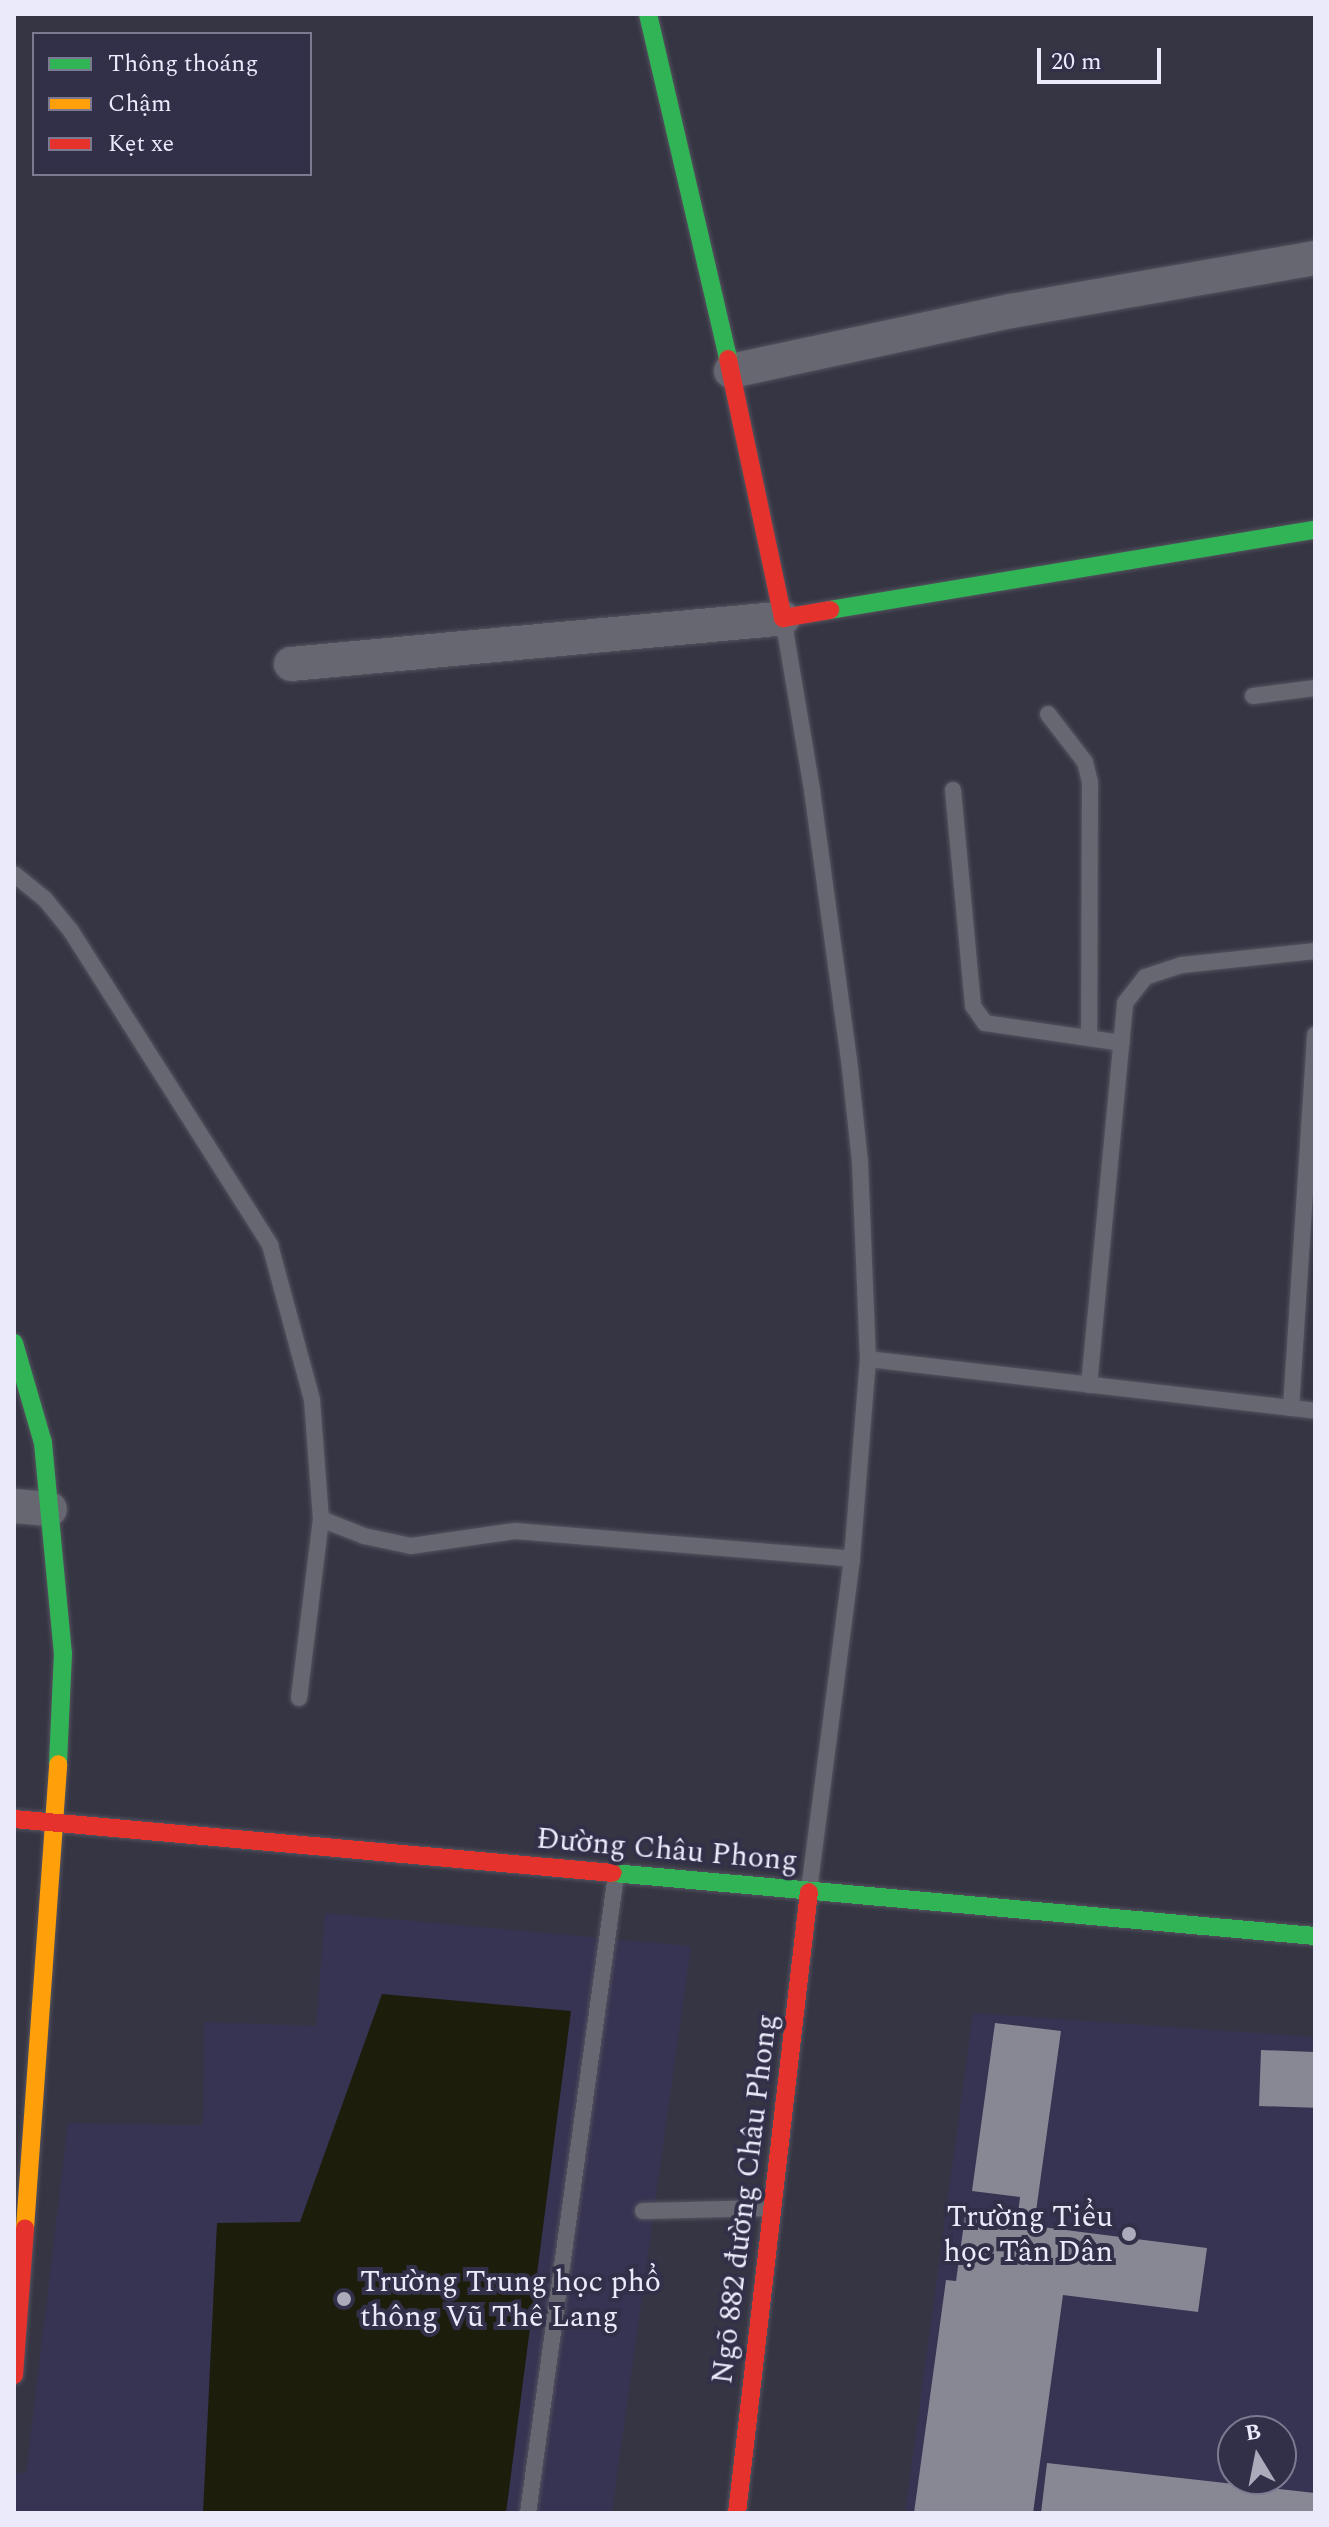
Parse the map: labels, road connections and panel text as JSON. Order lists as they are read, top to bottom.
{
  "streets": {
    "street": ["Đường Châu Phong", "Ngõ 882 đường Châu Phong"]
  },
  "crossings": [
    ["Đường Châu Phong", "Ngõ 882 đường Châu Phong"]
  ],
  "places": ["Trường Tiểu học Tân Dân", "Trường Trung học phổ thông Vũ Thê Lang"],
  "legend": ["Thông thoáng", "Chậm", "Kẹt xe"],
  "scale_bar": "20 m",
  "north": "top"
}
